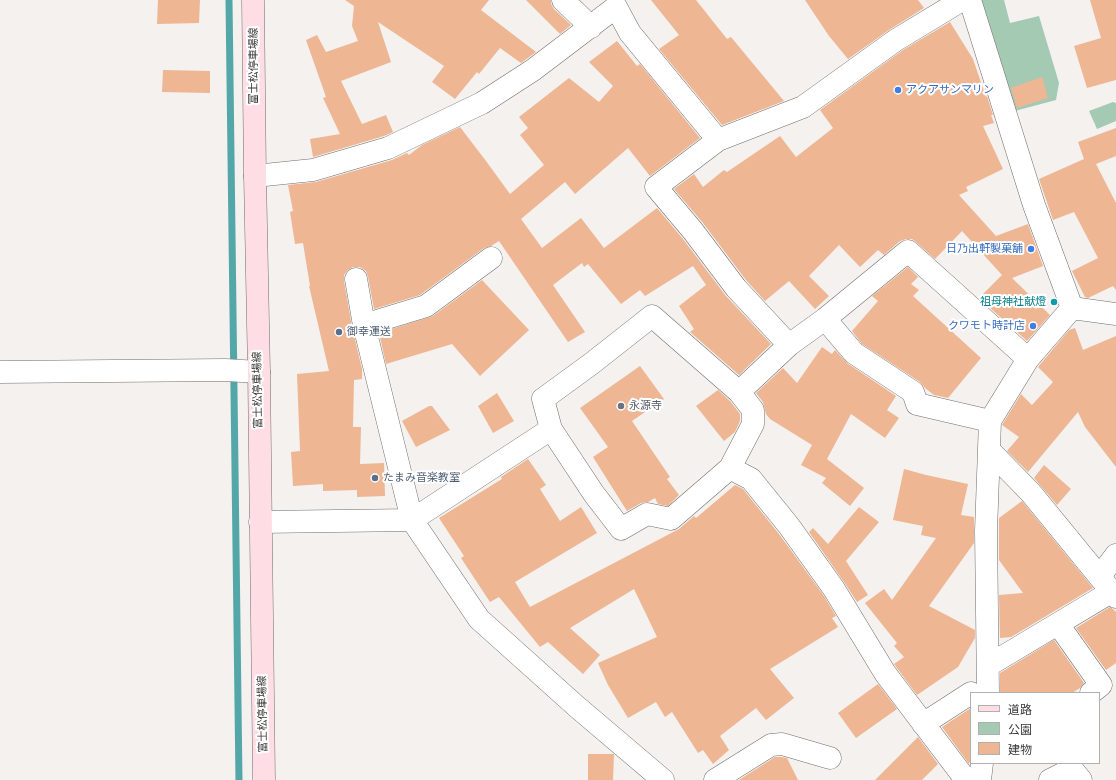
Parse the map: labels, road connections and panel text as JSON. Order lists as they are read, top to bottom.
{
  "streets": {
    "main road": ["富士松停車場線"]
  },
  "places": [
    "アクアサンマリン",
    "日乃出軒製菓舗",
    "祖母神社献燈",
    "クワモト時計店",
    "御幸運送",
    "永源寺",
    "たまみ音楽教室"
  ],
  "legend": ["道路", "公園", "建物"]
}
